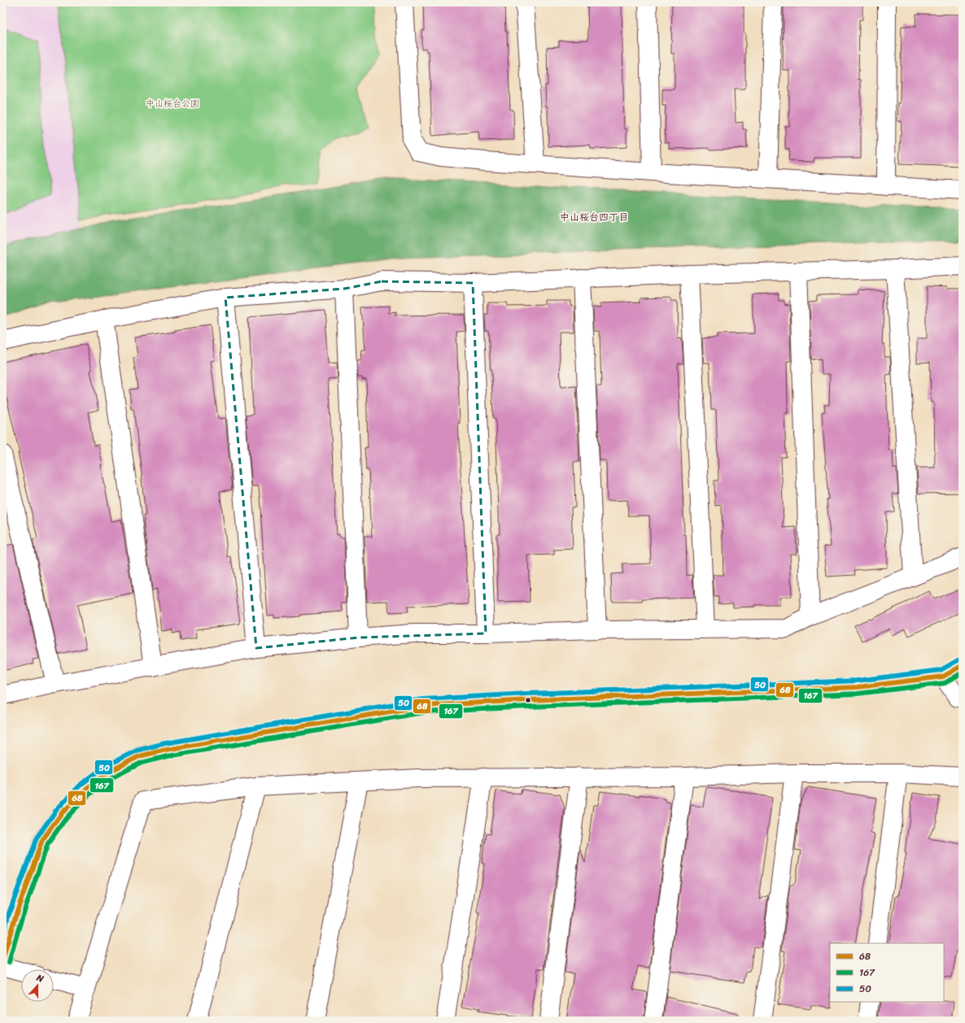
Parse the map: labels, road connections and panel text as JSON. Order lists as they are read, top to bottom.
{
  "districts": ["中山桜台四丁目"],
  "parks": ["中山桜台公園"],
  "lines": ["transit line 50", "transit line 68", "transit line 167"],
  "legend": ["68", "167", "50"],
  "north": "top"
}
